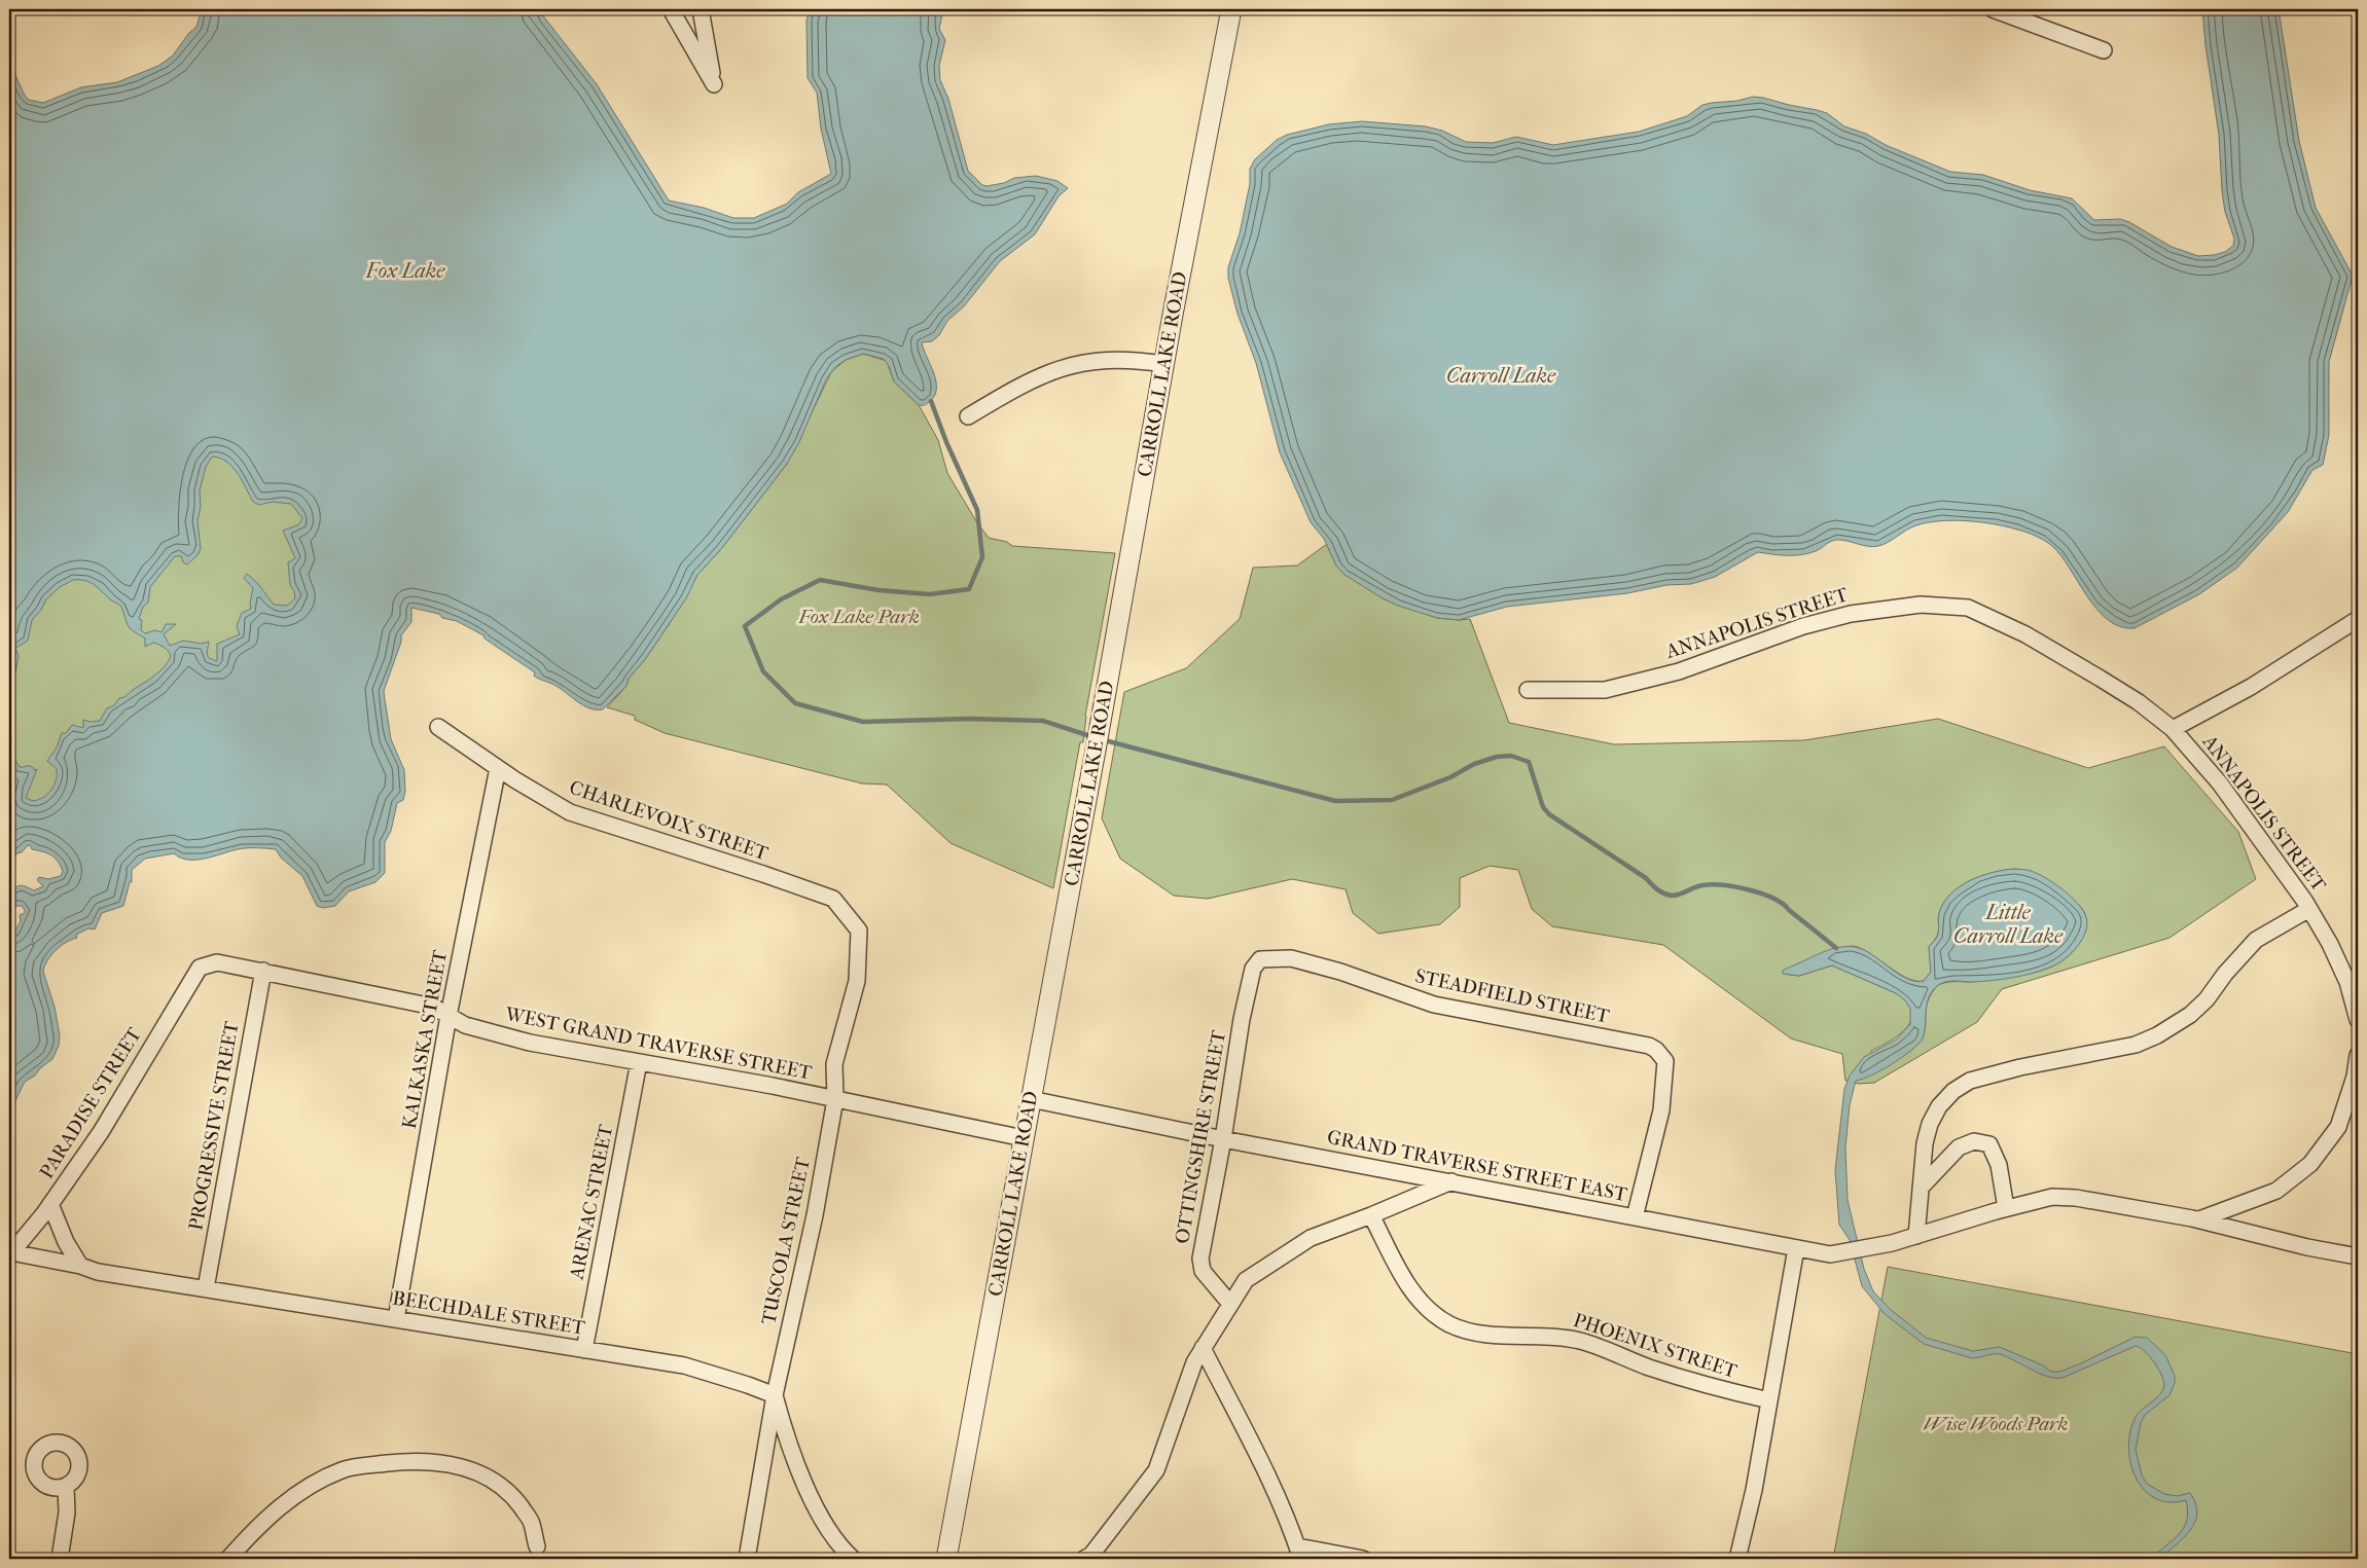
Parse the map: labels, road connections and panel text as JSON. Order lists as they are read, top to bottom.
{
  "streets": {
    "street": [
      "CARROLL LAKE ROAD",
      "ANNAPOLIS STREET",
      "CHARLEVOIX STREET",
      "STEADFIELD STREET",
      "KALKASKA STREET",
      "WEST GRAND TRAVERSE STREET",
      "PARADISE STREET",
      "PROGRESSIVE STREET",
      "OTTINGSHIRE STREET",
      "GRAND TRAVERSE STREET EAST",
      "ARENAC STREET",
      "TUSCOLA STREET",
      "BEECHDALE STREET",
      "PHOENIX STREET"
    ]
  },
  "crossings": [
    ["CARROLL LAKE ROAD", "WEST GRAND TRAVERSE STREET"],
    ["CARROLL LAKE ROAD", "GRAND TRAVERSE STREET EAST"],
    ["CHARLEVOIX STREET", "KALKASKA STREET"],
    ["CHARLEVOIX STREET", "TUSCOLA STREET"],
    ["STEADFIELD STREET", "OTTINGSHIRE STREET"],
    ["STEADFIELD STREET", "GRAND TRAVERSE STREET EAST"],
    ["KALKASKA STREET", "WEST GRAND TRAVERSE STREET"],
    ["KALKASKA STREET", "BEECHDALE STREET"],
    ["WEST GRAND TRAVERSE STREET", "PARADISE STREET"],
    ["WEST GRAND TRAVERSE STREET", "PROGRESSIVE STREET"],
    ["WEST GRAND TRAVERSE STREET", "ARENAC STREET"],
    ["WEST GRAND TRAVERSE STREET", "TUSCOLA STREET"],
    ["PARADISE STREET", "BEECHDALE STREET"],
    ["PROGRESSIVE STREET", "BEECHDALE STREET"],
    ["OTTINGSHIRE STREET", "GRAND TRAVERSE STREET EAST"],
    ["ARENAC STREET", "BEECHDALE STREET"],
    ["TUSCOLA STREET", "BEECHDALE STREET"]
  ],
  "water": ["Fox Lake", "Carroll Lake", "Little Carroll Lake"],
  "parks": ["Fox Lake Park", "Wise Woods Park"]
}
